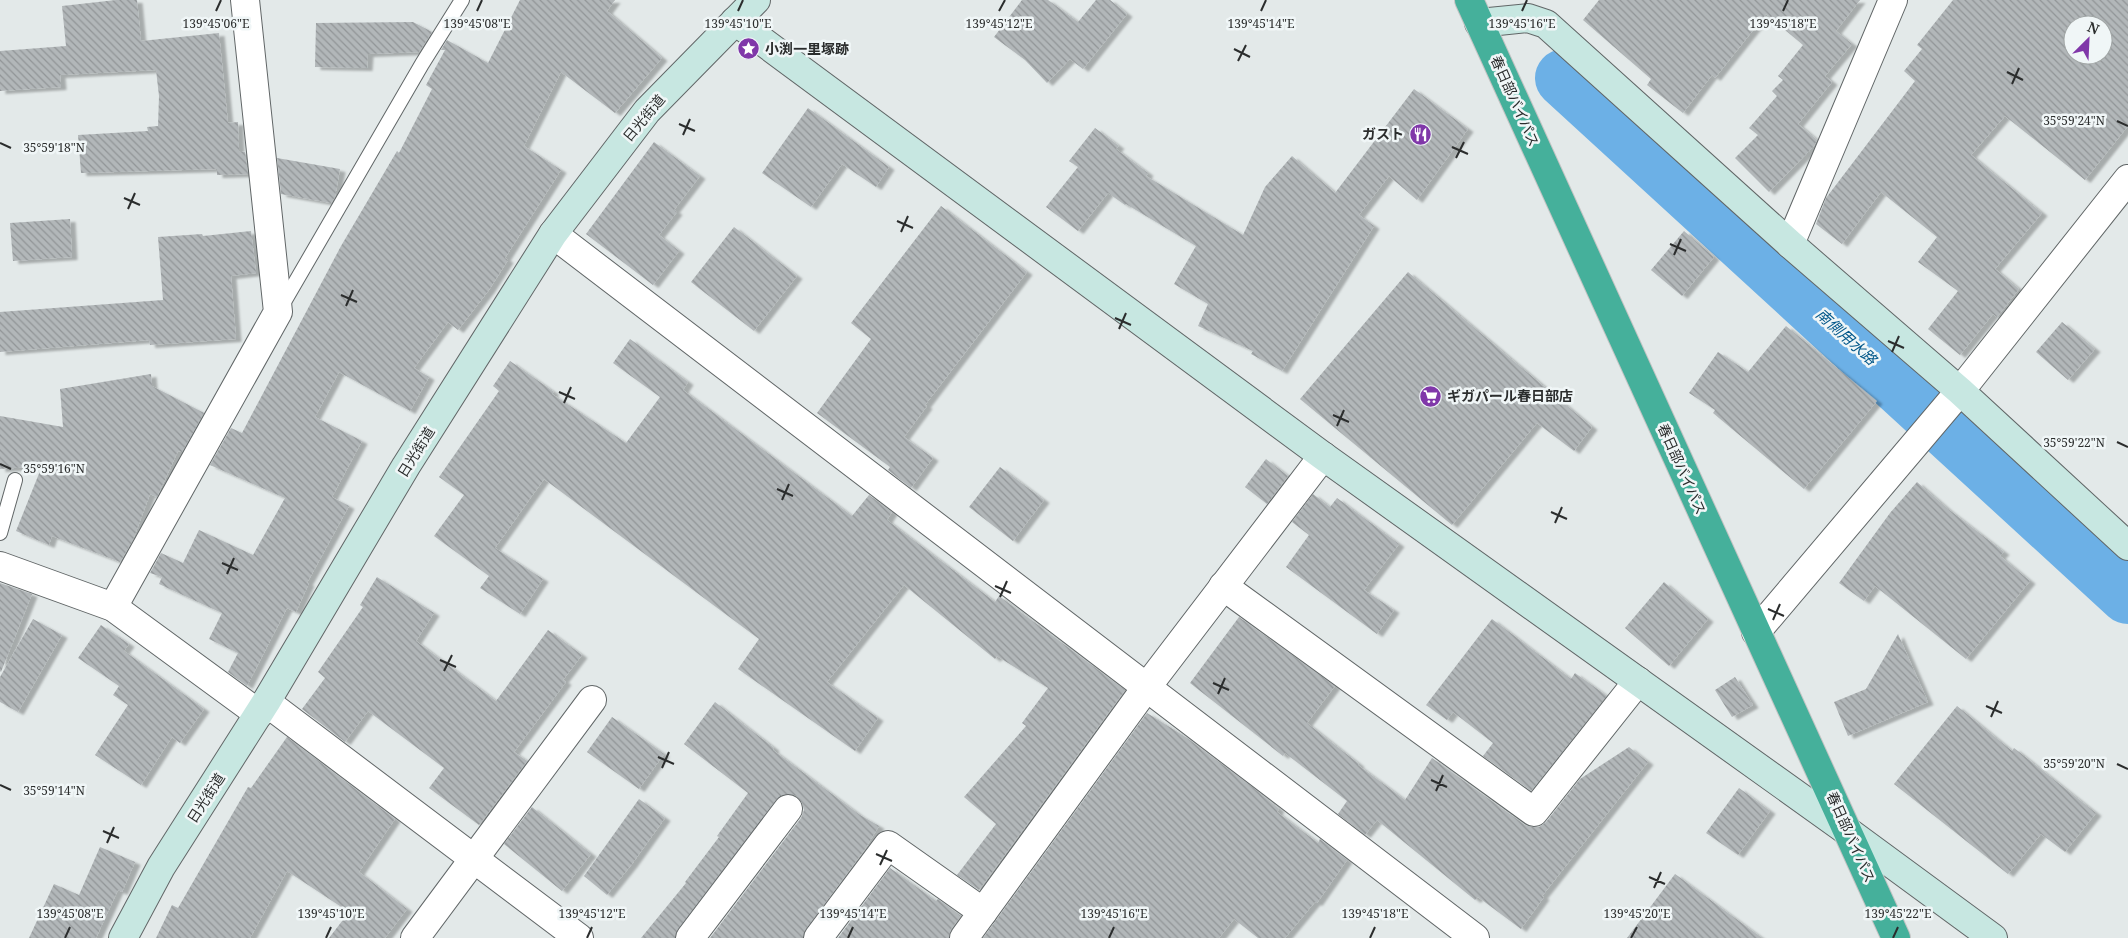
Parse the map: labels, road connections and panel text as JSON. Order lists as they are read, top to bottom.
{
  "streets": {
    "highway": ["春日部バイパス"],
    "street": ["日光街道"]
  },
  "water": ["南側用水路"],
  "places": {
    "place": ["小渕一里塚跡"],
    "restaurant": ["ガスト"],
    "supermarket": ["ギガパール春日部店"]
  },
  "north": "top right",
  "coordinates": [
    "139°45'06\"E",
    "139°45'08\"E",
    "139°45'12\"E",
    "139°45'10\"E",
    "139°45'14\"E",
    "139°45'16\"E",
    "139°45'18\"E",
    "35°59'24\"N",
    "35°59'18\"N",
    "35°59'22\"N",
    "35°59'16\"N",
    "35°59'20\"N",
    "35°59'14\"N",
    "139°45'20\"E",
    "139°45'22\"E"
  ]
}
